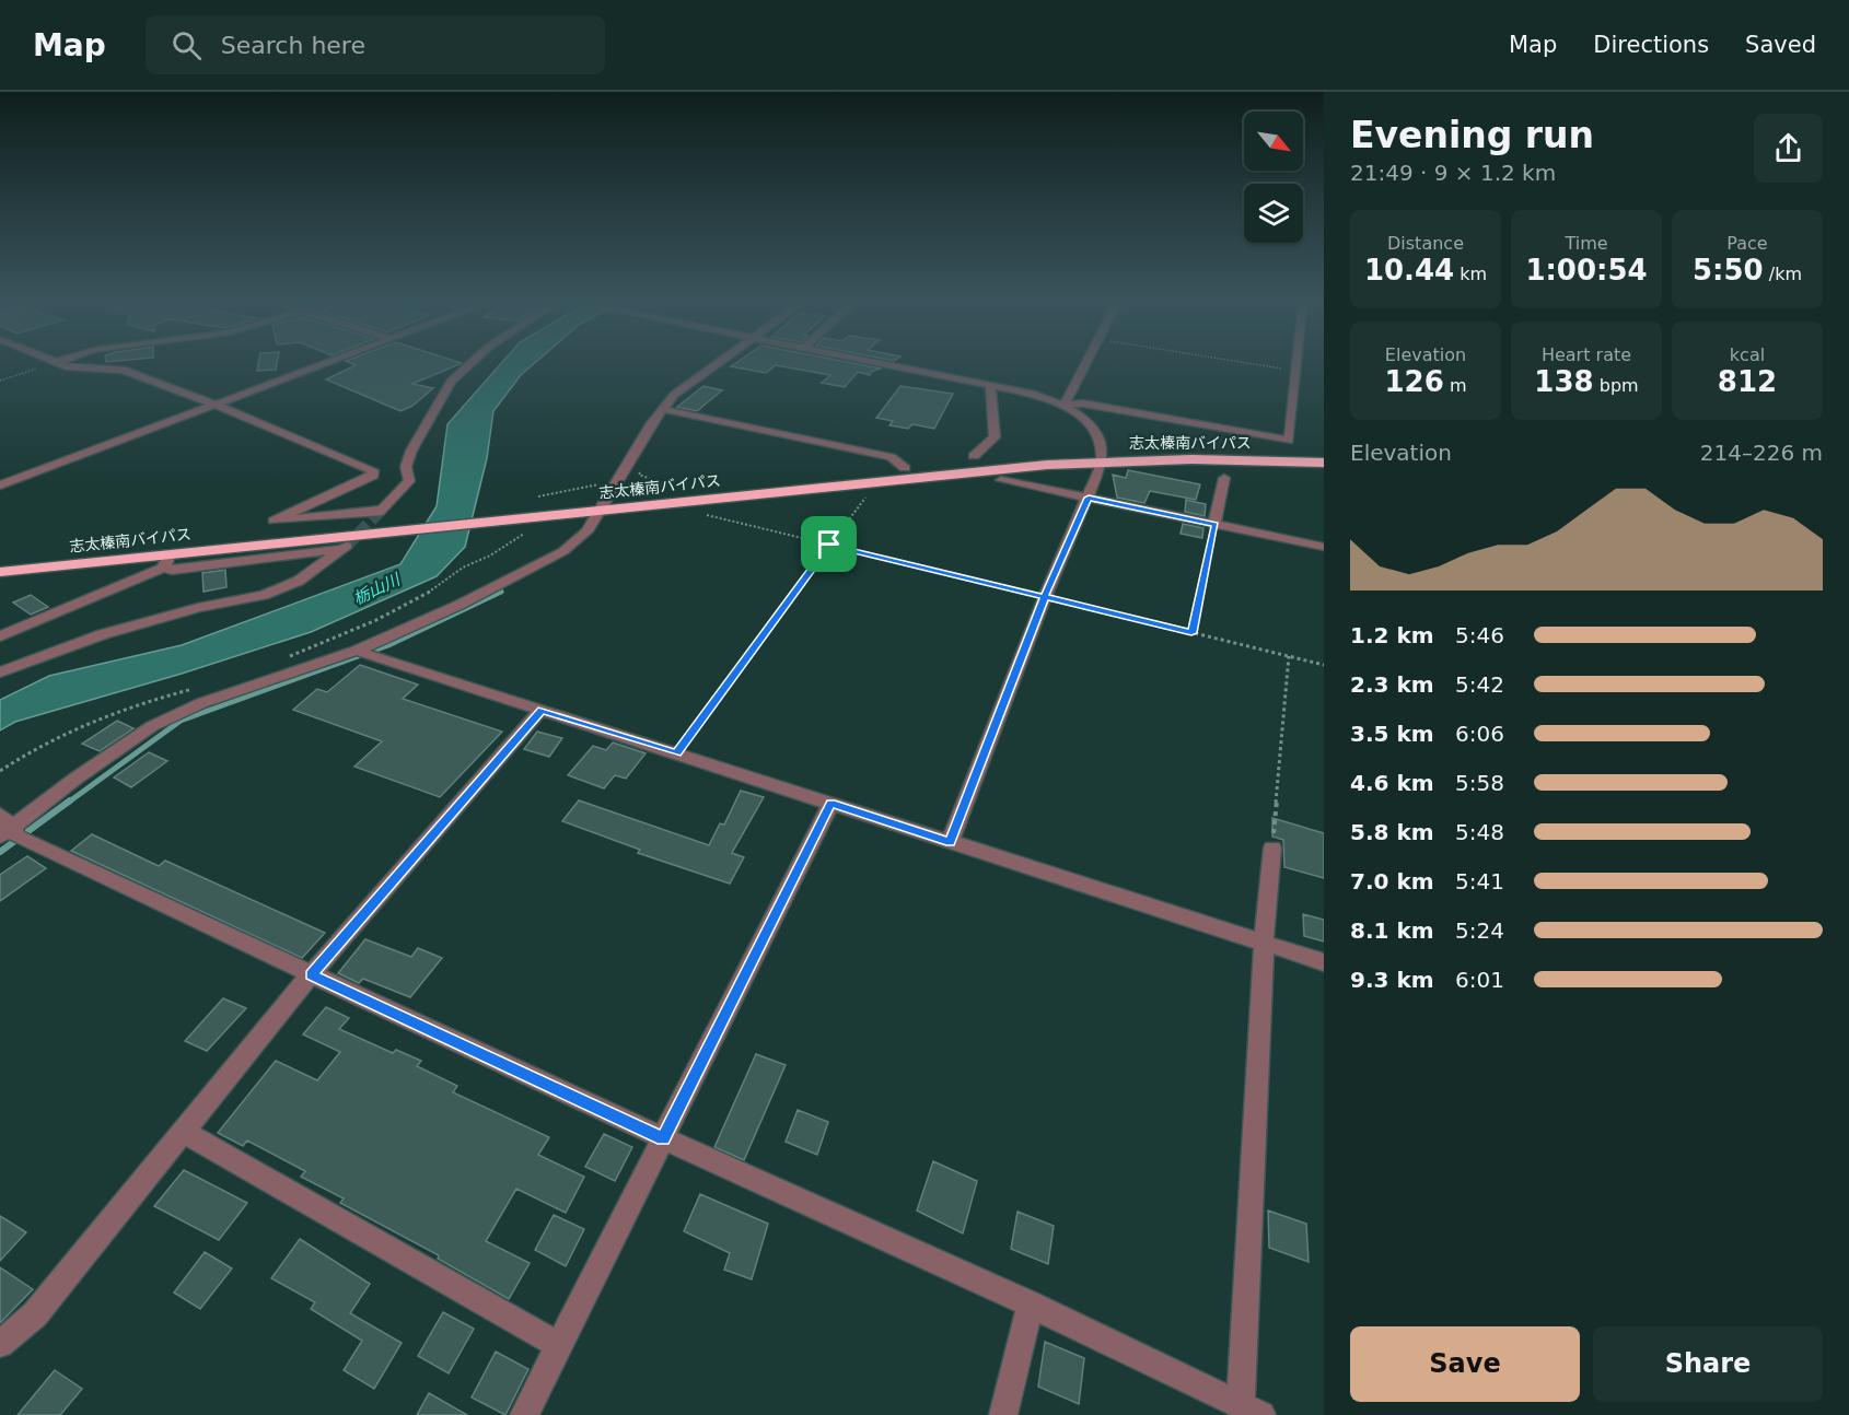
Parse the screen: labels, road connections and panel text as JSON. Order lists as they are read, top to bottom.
{
  "streets": {
    "highway": ["志太榛南バイパス"]
  },
  "water": ["栃山川"],
  "north": "bottom right",
  "page": {
    "header": "Map",
    "search": "Search here",
    "nav": ["Map", "Directions", "Saved"],
    "heading": ["Evening run", "21:49 · 9 × 1.2 km"],
    "stats": [
      ["Distance", "10.44 km"],
      ["Time", "1:00:54"],
      ["Pace", "5:50 /km"],
      ["Elevation", "126 m"],
      ["Heart rate", "138 bpm"],
      ["kcal", "812"]
    ],
    "chart": ["Elevation", "214–226 m"],
    "list": [
      {
        "name": "1.2 km",
        "note": "5:46"
      },
      {
        "name": "2.3 km",
        "note": "5:42"
      },
      {
        "name": "3.5 km",
        "note": "6:06"
      },
      {
        "name": "4.6 km",
        "note": "5:58"
      },
      {
        "name": "5.8 km",
        "note": "5:48"
      },
      {
        "name": "7.0 km",
        "note": "5:41"
      },
      {
        "name": "8.1 km",
        "note": "5:24"
      },
      {
        "name": "9.3 km",
        "note": "6:01"
      }
    ],
    "buttons": ["Save", "Share"]
  }
}
